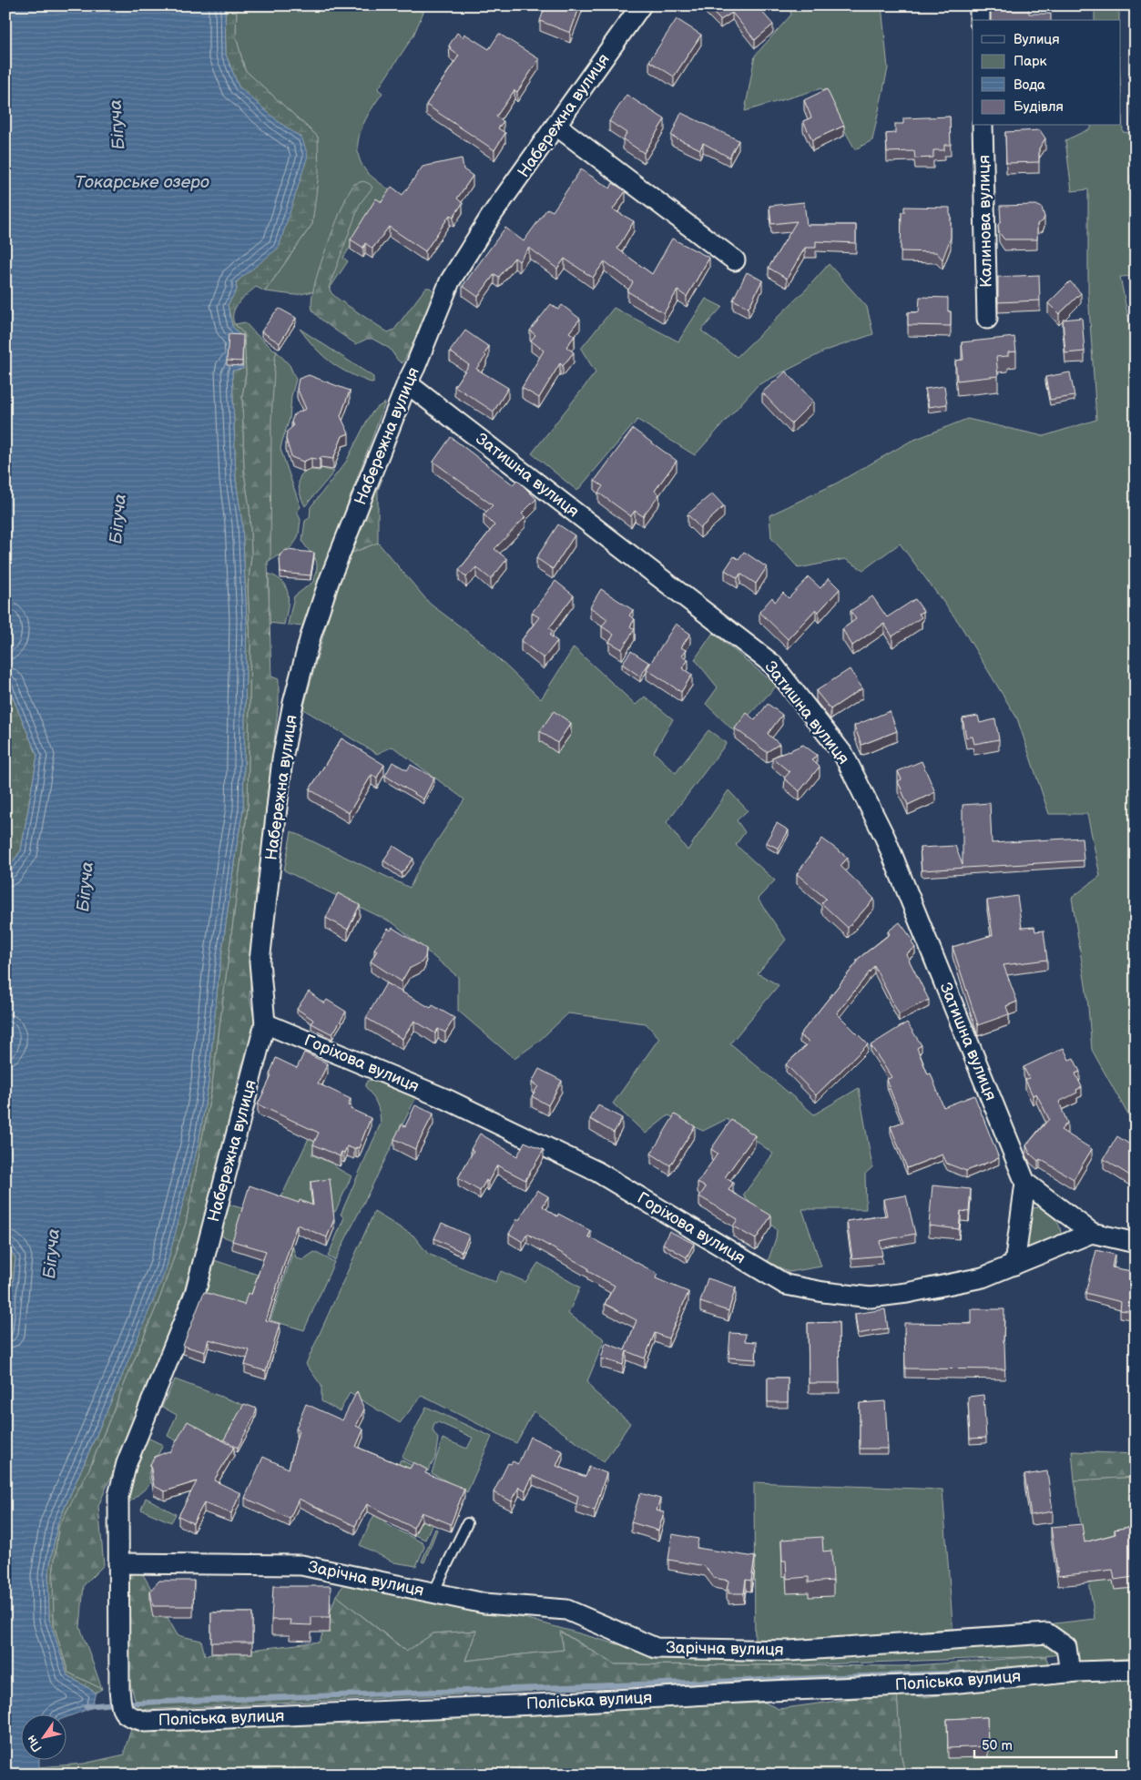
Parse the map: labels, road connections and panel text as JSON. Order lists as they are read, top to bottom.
{
  "streets": {
    "street": [
      "Набережна вулиця",
      "Калинова вулиця",
      "Затишна вулиця",
      "Горіхова вулиця",
      "Зарічна вулиця",
      "Поліська вулиця"
    ]
  },
  "crossings": [
    ["Набережна вулиця", "Затишна вулиця"],
    ["Набережна вулиця", "Горіхова вулиця"],
    ["Набережна вулиця", "Зарічна вулиця"],
    ["Набережна вулиця", "Поліська вулиця"],
    ["Затишна вулиця", "Горіхова вулиця"],
    ["Зарічна вулиця", "Поліська вулиця"]
  ],
  "water": ["Бігуча", "Токарське озеро"],
  "legend": [
    "Вулиця",
    "Парк",
    "Вода",
    "Будівля"
  ],
  "scale_bar": "50 m",
  "north": "bottom left"
}
